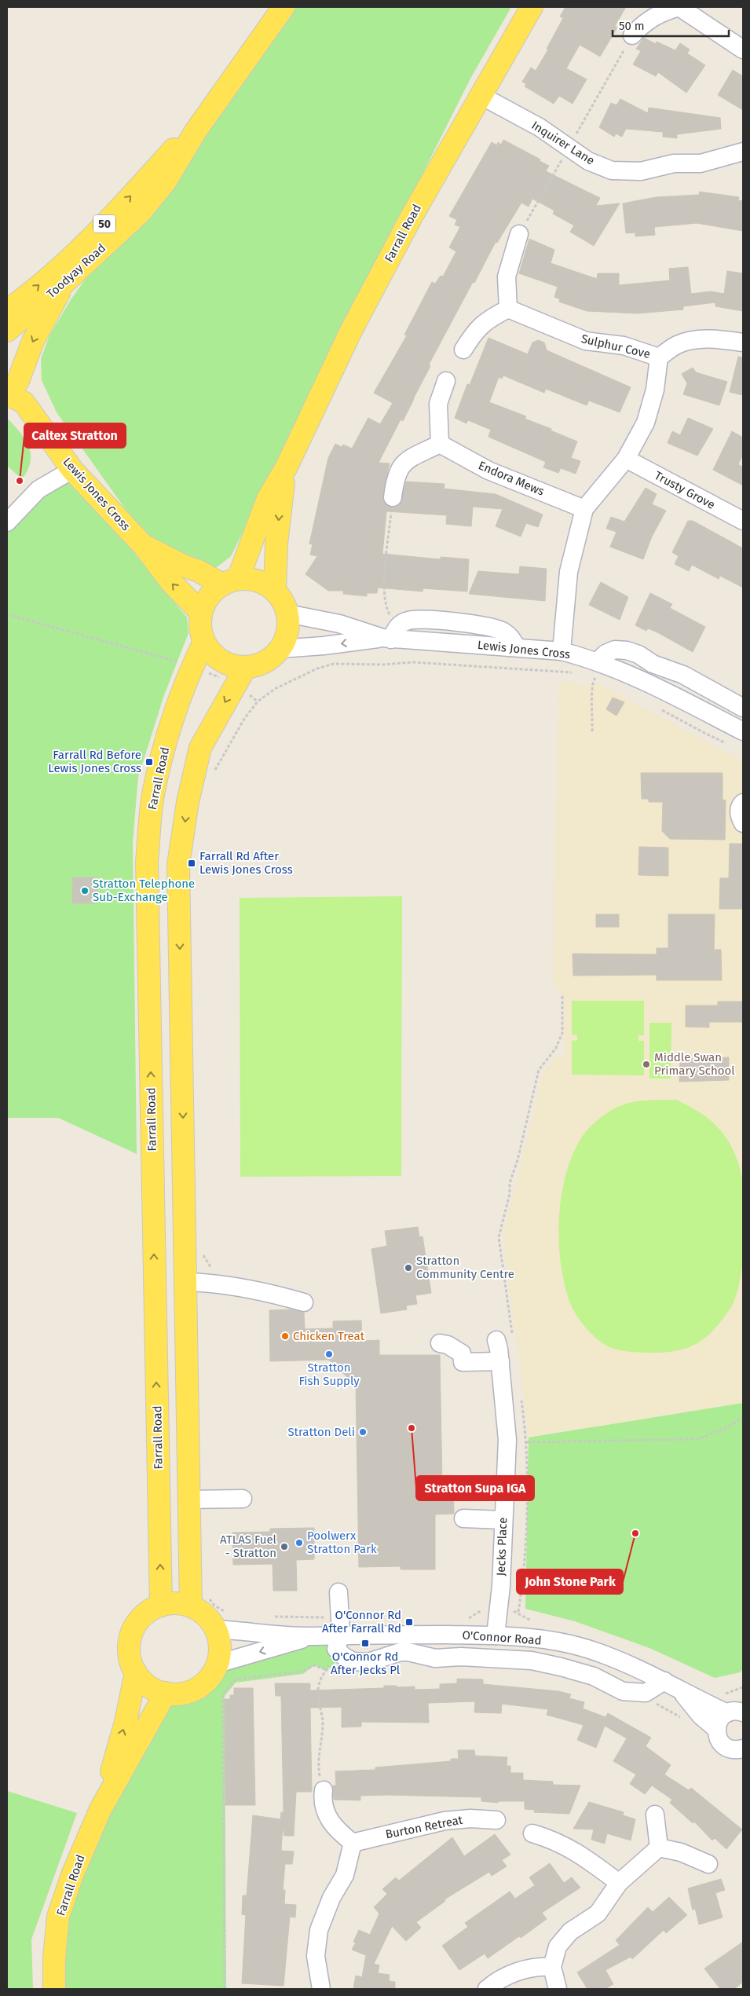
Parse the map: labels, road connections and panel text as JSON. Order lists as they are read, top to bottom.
{
  "streets": {
    "main road": [
      "50",
      "Farrall Road",
      "Toodyay Road",
      "Lewis Jones Cross"
    ],
    "street": [
      "Inquirer Lane",
      "Sulphur Cove",
      "Endora Mews",
      "Trusty Grove",
      "Jecks Place",
      "O'Connor Road",
      "Burton Retreat"
    ]
  },
  "crossings": [
    ["Inquirer Lane", "Farrall Road"],
    ["Farrall Road", "Lewis Jones Cross"],
    ["Farrall Road", "O'Connor Road"],
    ["Jecks Place", "O'Connor Road"]
  ],
  "places": {
    "other": [
      "Caltex Stratton",
      "Stratton Telephone Sub-Exchange",
      "Middle Swan Primary School",
      "Stratton Community Centre",
      "Chicken Treat",
      "Stratton Fish Supply",
      "Stratton Supa IGA",
      "Stratton Deli",
      "John Stone Park",
      "Poolwerx Stratton Park",
      "ATLAS Fuel - Stratton"
    ],
    "transit": [
      "Farrall Rd Before Lewis Jones Cross",
      "Farrall Rd After Lewis Jones Cross",
      "O'Connor Rd After Farrall Rd",
      "O'Connor Rd After Jecks Pl"
    ]
  },
  "scale_bar": "50 m"
}
